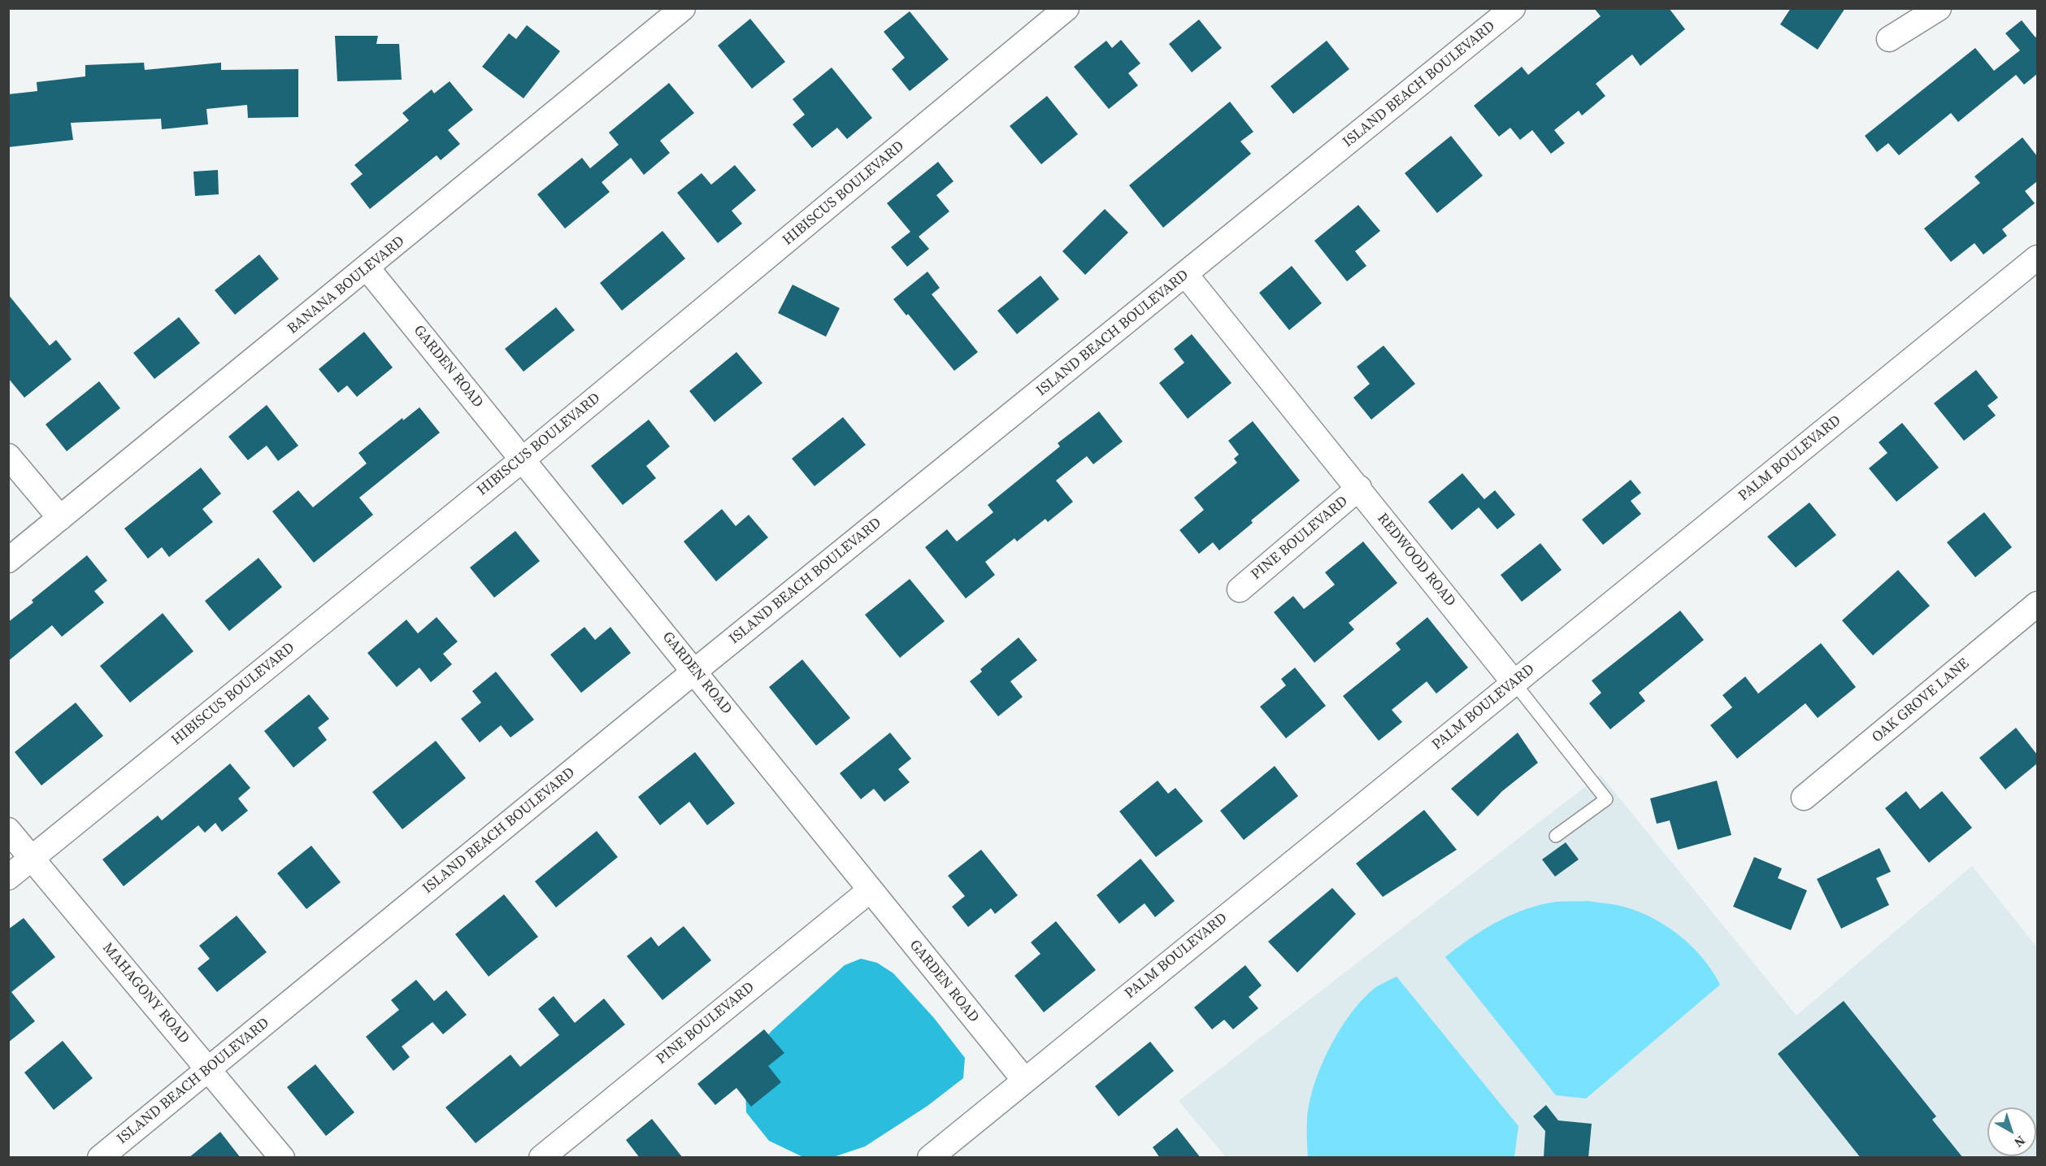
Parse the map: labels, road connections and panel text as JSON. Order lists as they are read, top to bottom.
{
  "streets": {
    "street": [
      "ISLAND BEACH BOULEVARD",
      "HIBISCUS BOULEVARD",
      "BANANA BOULEVARD",
      "GARDEN ROAD",
      "PALM BOULEVARD",
      "PINE BOULEVARD",
      "REDWOOD ROAD",
      "OAK GROVE LANE",
      "MAHAGONY ROAD"
    ]
  },
  "crossings": [
    ["ISLAND BEACH BOULEVARD", "GARDEN ROAD"],
    ["ISLAND BEACH BOULEVARD", "REDWOOD ROAD"],
    ["ISLAND BEACH BOULEVARD", "MAHAGONY ROAD"],
    ["HIBISCUS BOULEVARD", "GARDEN ROAD"],
    ["HIBISCUS BOULEVARD", "MAHAGONY ROAD"],
    ["BANANA BOULEVARD", "GARDEN ROAD"],
    ["GARDEN ROAD", "PALM BOULEVARD"],
    ["GARDEN ROAD", "PINE BOULEVARD"],
    ["PALM BOULEVARD", "REDWOOD ROAD"],
    ["PINE BOULEVARD", "REDWOOD ROAD"]
  ],
  "north": "bottom right"
}
